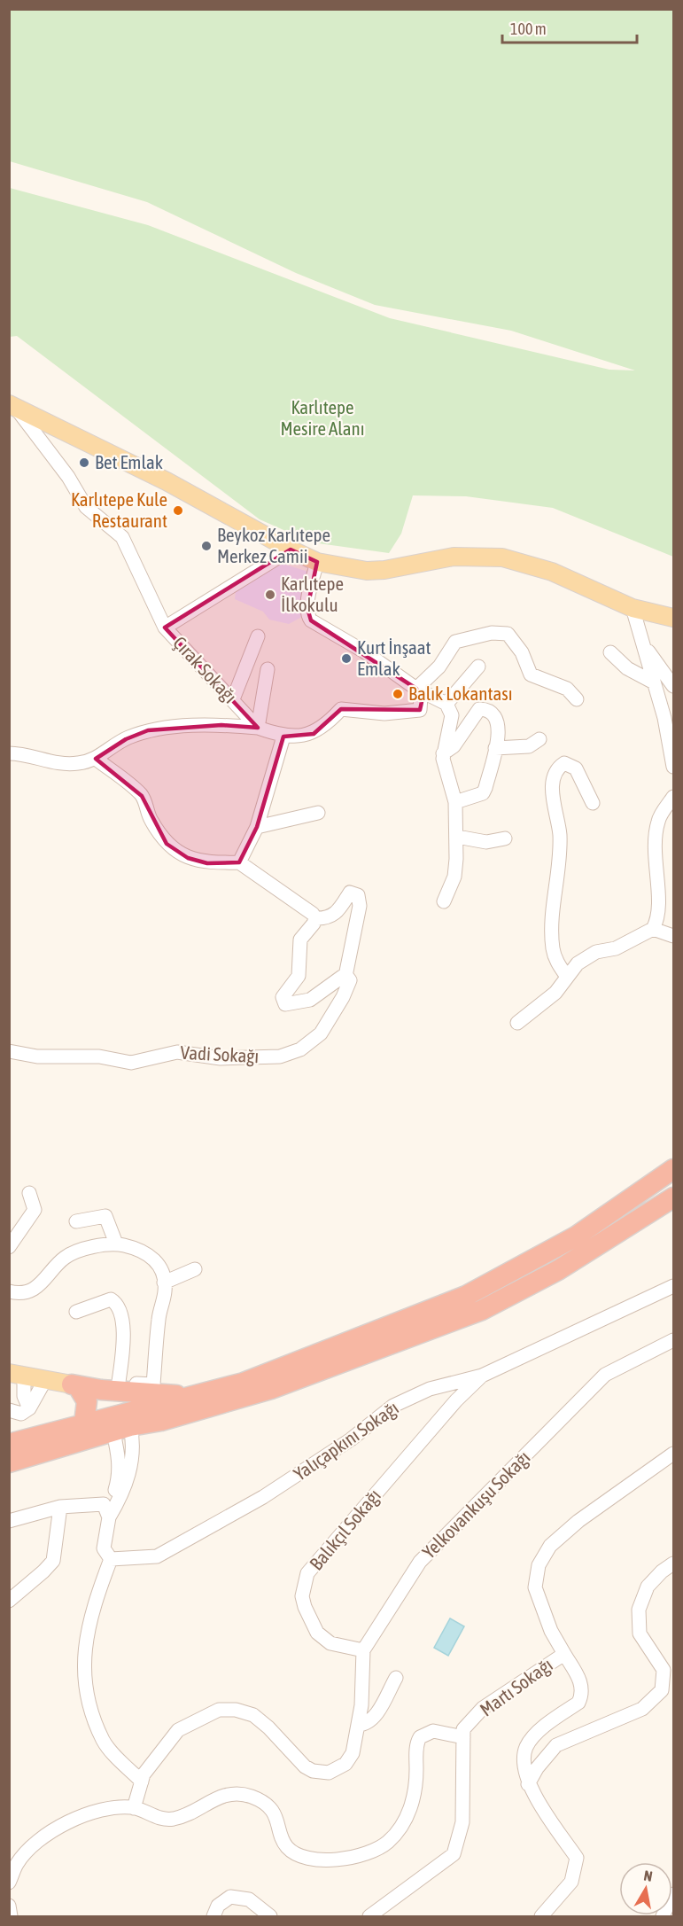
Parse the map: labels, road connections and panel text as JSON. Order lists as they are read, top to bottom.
{
  "streets": {
    "street": [
      "Çırak Sokağı",
      "Vadi Sokağı",
      "Yalıçapkını Sokağı",
      "Yelkovankuşu Sokağı",
      "Balıkçıl Sokağı",
      "Martı Sokağı"
    ]
  },
  "crossings": [
    ["Yalıçapkını Sokağı", "Balıkçıl Sokağı"],
    ["Yelkovankuşu Sokağı", "Balıkçıl Sokağı"]
  ],
  "parks": ["Karlıtepe Mesire Alanı"],
  "places": [
    "Bet Emlak",
    "Karlıtepe Kule Restaurant",
    "Beykoz Karlıtepe Merkez Camii",
    "Karlıtepe İlkokulu",
    "Kurt İnşaat Emlak",
    "Balık Lokantası"
  ],
  "scale_bar": "100 m",
  "north": "top"
}
